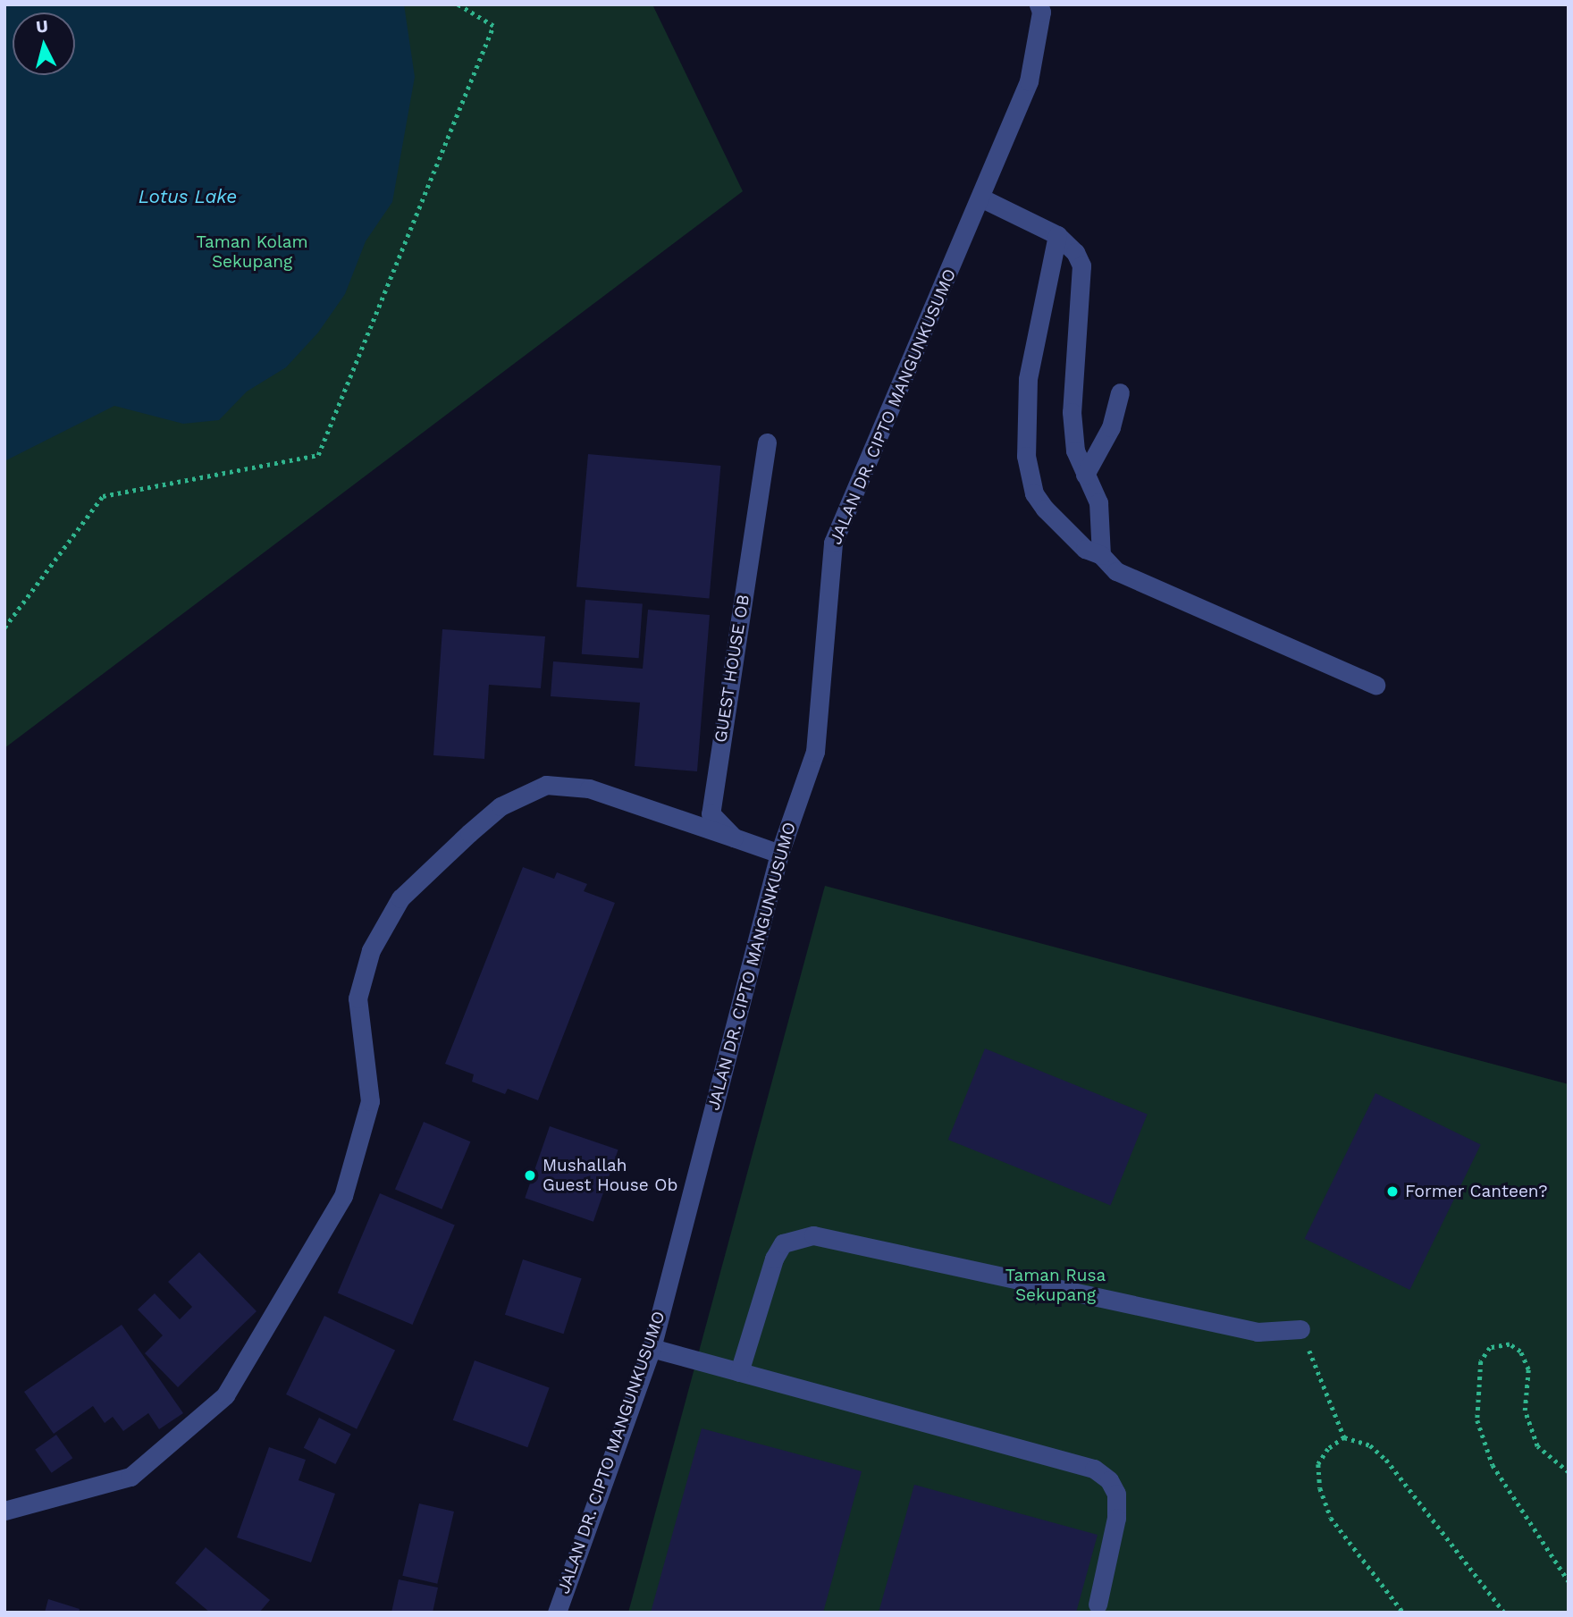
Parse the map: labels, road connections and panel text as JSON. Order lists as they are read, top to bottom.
{
  "streets": {
    "street": ["JALAN DR. CIPTO MANGUNKUSUMO", "GUEST HOUSE OB"]
  },
  "crossings": [
    ["JALAN DR. CIPTO MANGUNKUSUMO", "GUEST HOUSE OB"]
  ],
  "water": ["Lotus Lake"],
  "parks": ["Taman Kolam Sekupang", "Taman Rusa Sekupang"],
  "places": ["Mushallah Guest House Ob", "Former Canteen?"],
  "north": "top"
}
